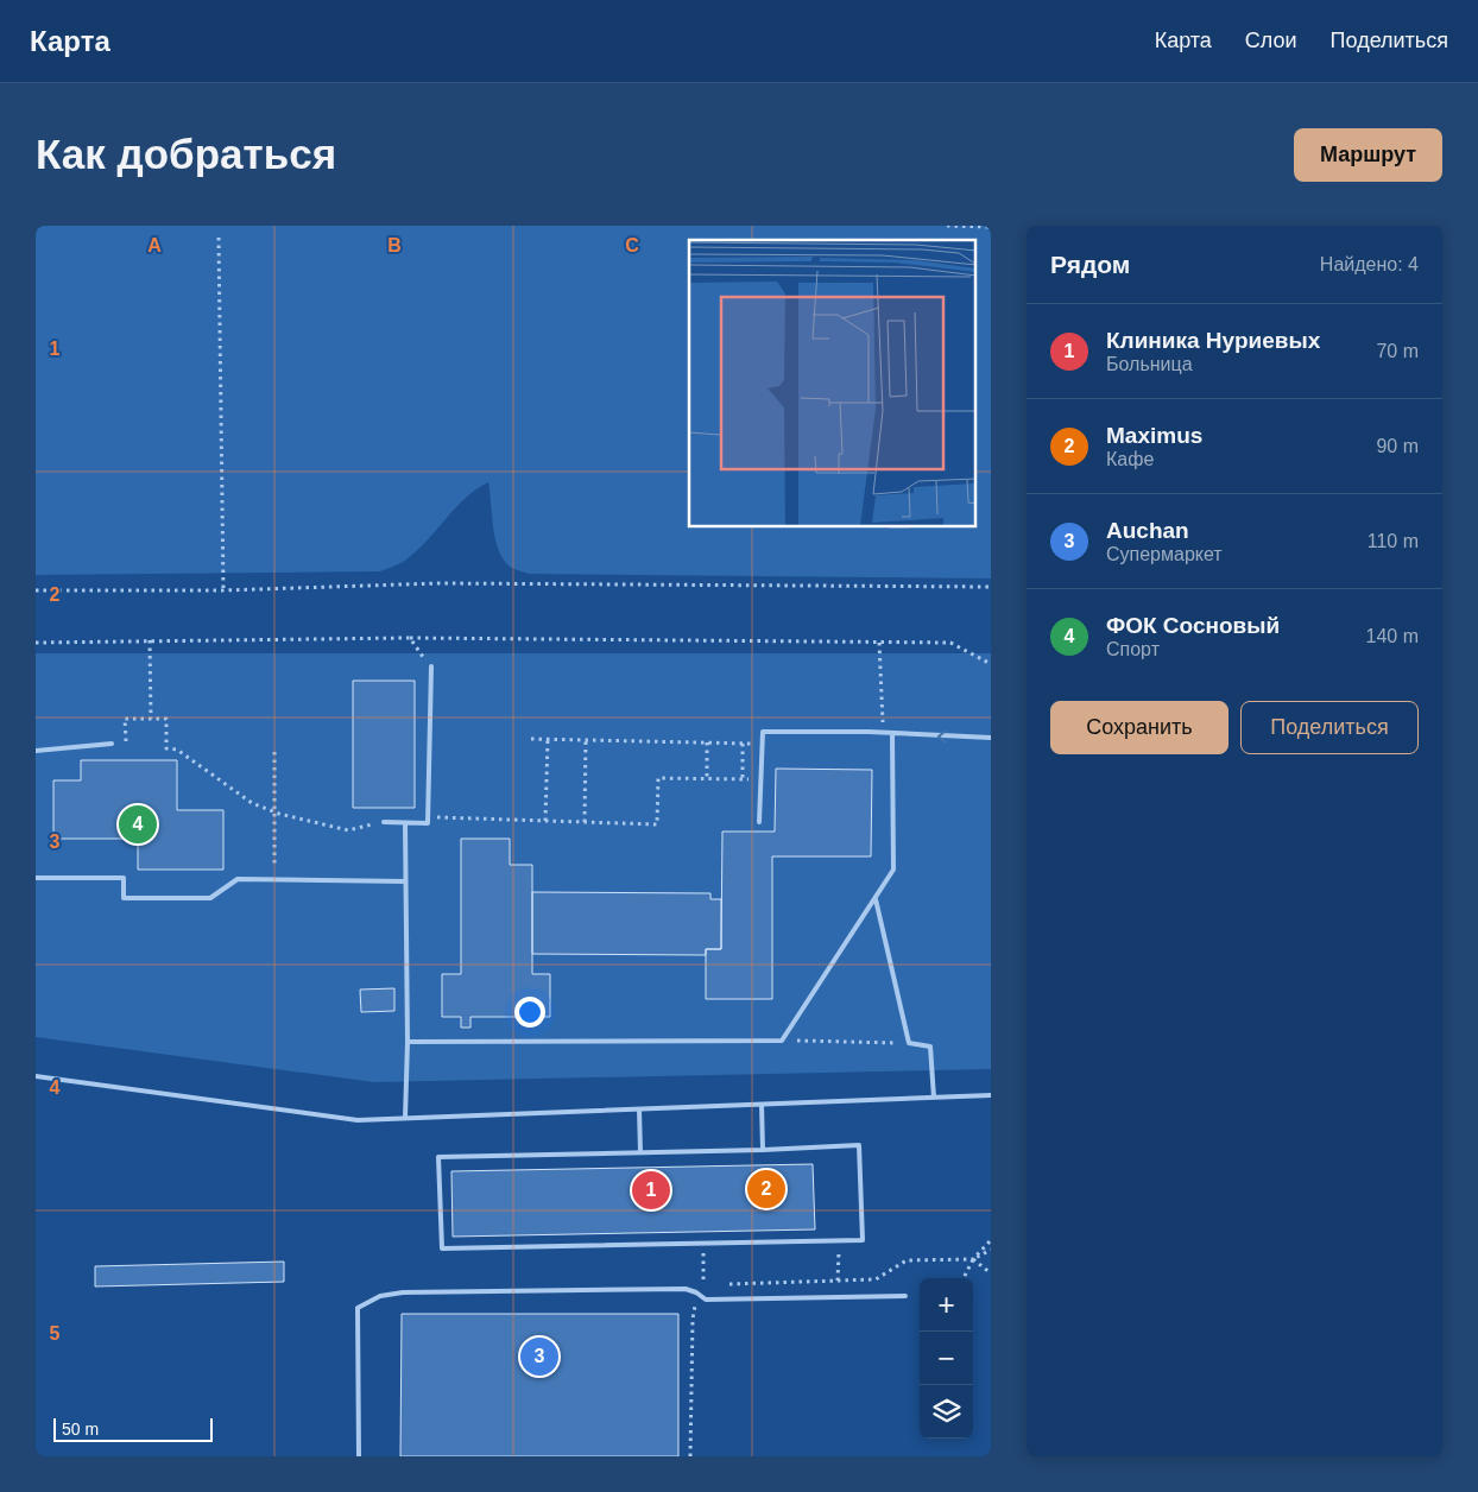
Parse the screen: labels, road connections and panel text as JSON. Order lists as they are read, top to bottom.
{
  "scale_bar": "50 m",
  "page": {
    "header": "Карта",
    "nav": ["Карта", "Слои", "Поделиться"],
    "buttons": [
      "Маршрут",
      ["Сохранить", "Поделиться"]
    ],
    "title": "Как добраться",
    "heading": ["Рядом", "Найдено: 4"],
    "list": [
      {
        "mark": "1",
        "name": "Клиника Нуриевых",
        "note": "Больница",
        "value": "70 m"
      },
      {
        "mark": "2",
        "name": "Maximus",
        "note": "Кафе",
        "value": "90 m"
      },
      {
        "mark": "3",
        "name": "Auchan",
        "note": "Супермаркет",
        "value": "110 m"
      },
      {
        "mark": "4",
        "name": "ФОК Сосновый",
        "note": "Спорт",
        "value": "140 m"
      }
    ],
    "pins": [
      "4",
      "2",
      "1",
      "3"
    ],
    "map_buttons": ["+", "−"],
    "scale": "50 m"
  },
  "grid": {
    "columns": ["A", "B", "C"],
    "rows": [
      "1",
      "2",
      "3",
      "4",
      "5"
    ]
  }
}
